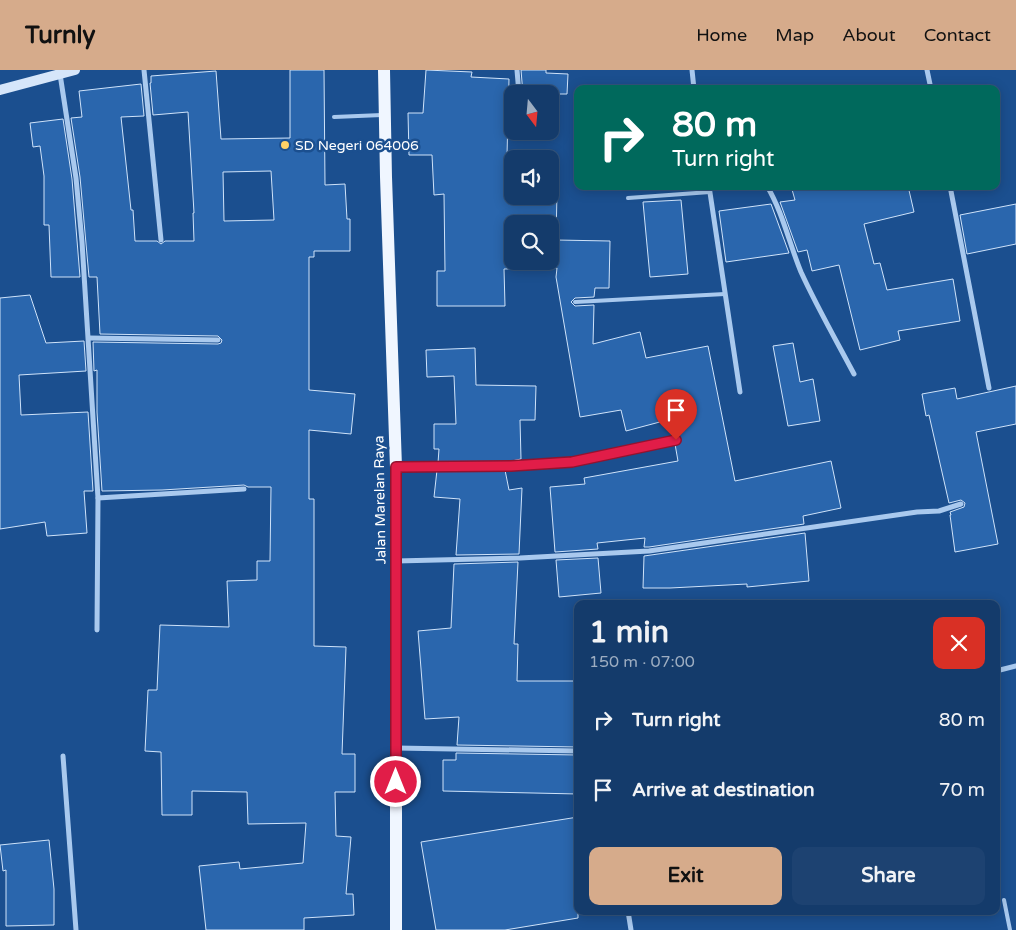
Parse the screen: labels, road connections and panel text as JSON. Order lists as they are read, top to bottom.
{
  "streets": {
    "main road": ["Jalan Marelan Raya"]
  },
  "places": ["SD Negeri 064006"],
  "north": "bottom",
  "page": {
    "header": "Turnly",
    "nav": [
      "Home",
      "Map",
      "About",
      "Contact"
    ],
    "turn": ["80 m", "Turn right"],
    "heading": ["1 min", "150 m · 07:00"],
    "list": [
      {
        "name": "Turn right",
        "value": "80 m"
      },
      {
        "name": "Arrive at destination",
        "value": "70 m"
      }
    ],
    "buttons": ["Exit", "Share"]
  }
}
